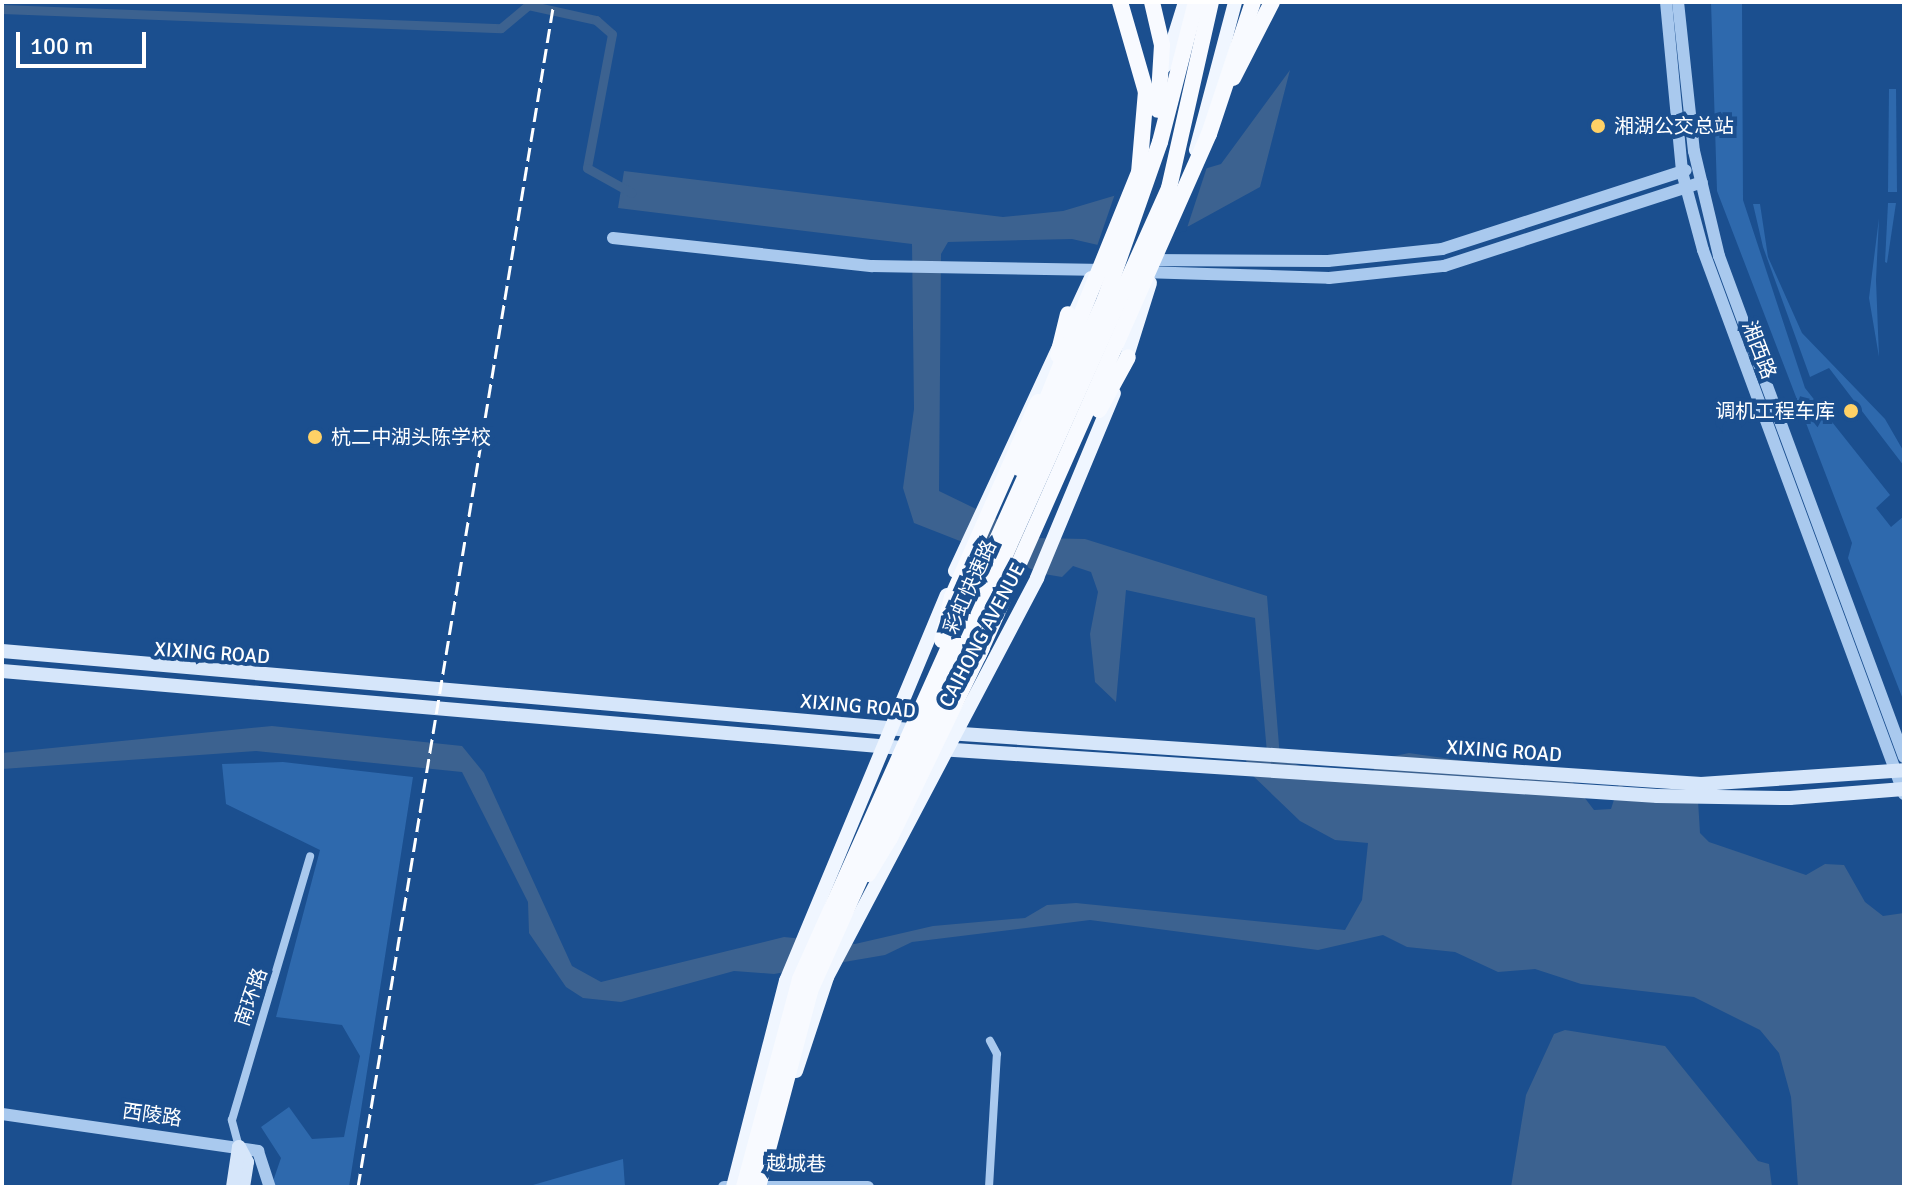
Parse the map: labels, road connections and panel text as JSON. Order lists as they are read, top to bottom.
{
  "streets": {
    "highway": ["彩虹快速路"],
    "main road": ["CAIHONG AVENUE", "XIXING ROAD"],
    "street": [
      "湘西路",
      "南环路",
      "西陵路",
      "越城巷"
    ]
  },
  "crossings": [
    ["湘西路", "XIXING ROAD"],
    ["彩虹快速路", "CAIHONG AVENUE"],
    ["彩虹快速路", "越城巷"],
    ["CAIHONG AVENUE", "XIXING ROAD"],
    ["CAIHONG AVENUE", "越城巷"],
    ["南环路", "西陵路"]
  ],
  "places": ["湘湖公交总站", "调机工程车库", "杭二中湖头陈学校"],
  "scale_bar": "100 m"
}
